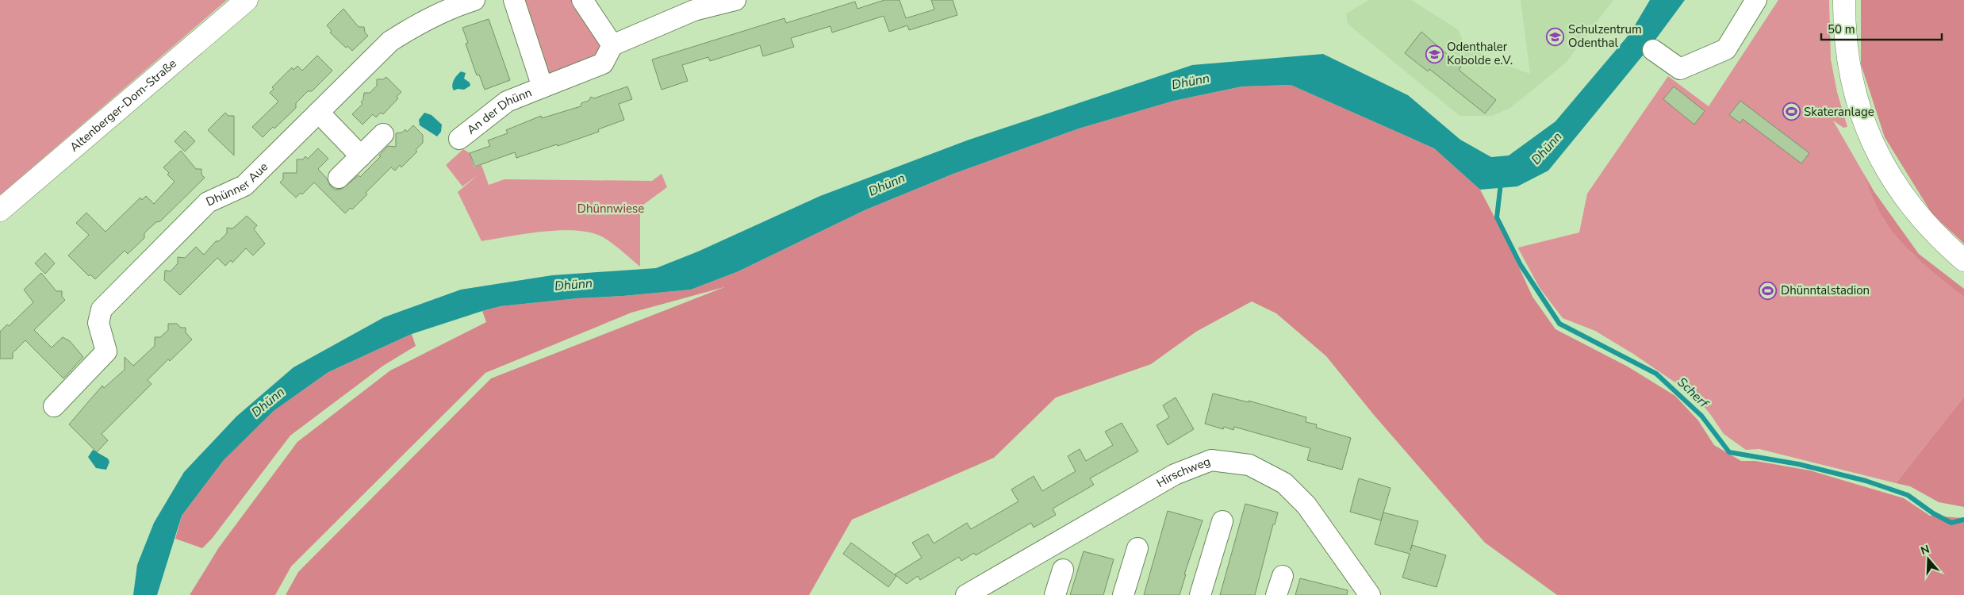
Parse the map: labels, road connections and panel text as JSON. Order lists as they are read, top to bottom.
{
  "streets": {
    "main road": ["Altenberger-Dom-Straße"],
    "street": ["An der Dhünn", "Dhünner Aue", "Hirschweg"]
  },
  "water": ["Dhünn", "Scherf"],
  "parks": ["Dhünnwiese"],
  "places": {
    "school or university": ["Schulzentrum Odenthal", "Odenthaler Kobolde e.V."],
    "sports": ["Skateranlage", "Dhünntalstadion"]
  },
  "scale_bar": "50 m",
  "north": "top"
}
